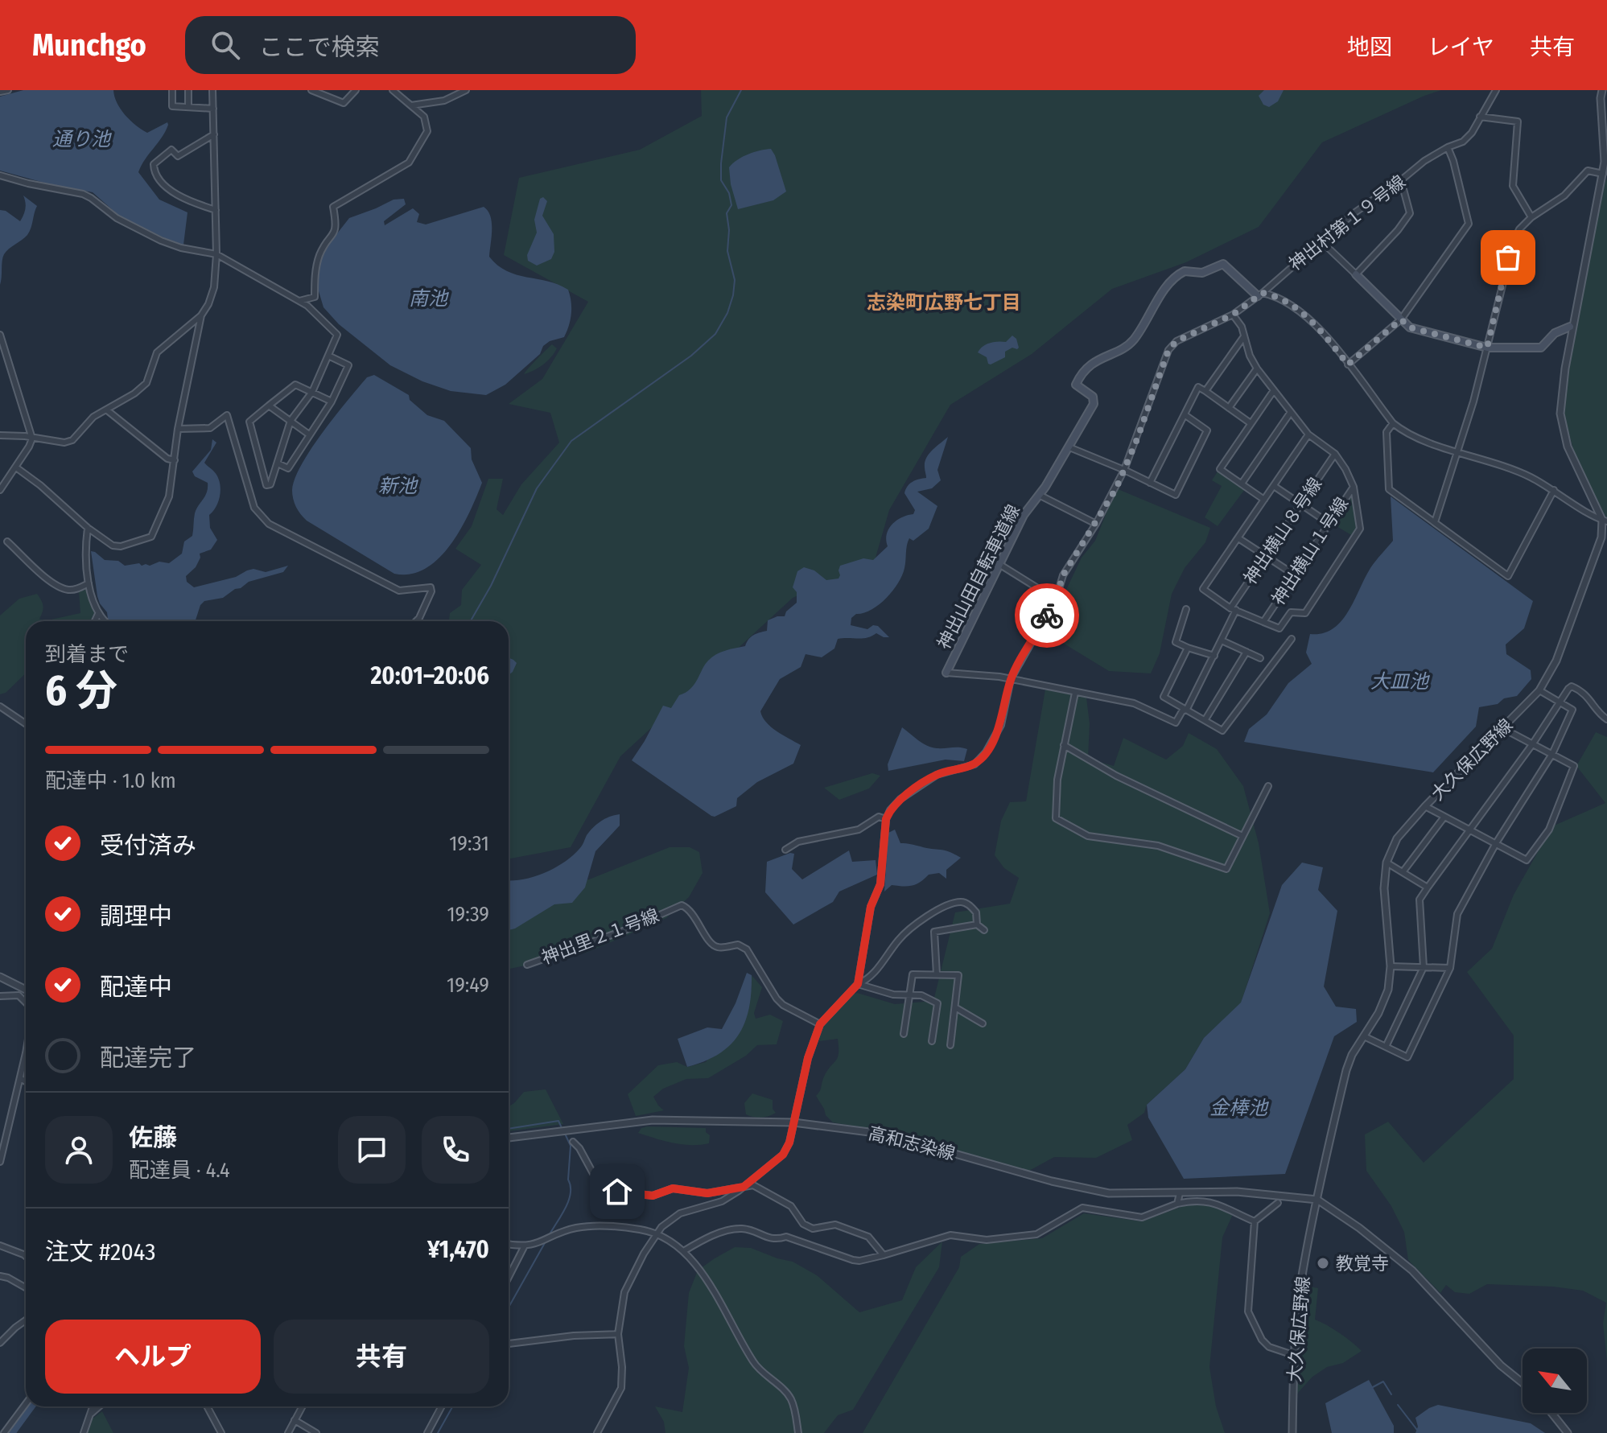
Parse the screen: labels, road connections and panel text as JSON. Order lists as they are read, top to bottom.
{
  "streets": {
    "main road": ["神出山田自転車道線"],
    "street": [
      "神出村第１９号線",
      "神出横山８号線",
      "神出横山１号線",
      "大久保広野線",
      "神出里２１号線",
      "高和志染線"
    ]
  },
  "crossings": [
    ["神出村第１９号線", "神出横山１号線"],
    ["神出村第１９号線", "神出山田自転車道線"],
    ["神出横山８号線", "神出横山１号線"],
    ["大久保広野線", "高和志染線"]
  ],
  "districts": ["志染町広野七丁目"],
  "water": [
    "通り池",
    "南池",
    "新池",
    "大皿池",
    "金棒池"
  ],
  "places": ["教覚寺"],
  "north": "top left",
  "page": {
    "header": "Munchgo",
    "search": "ここで検索",
    "nav": ["地図", "レイヤ", "共有"],
    "heading": ["6 分", "到着まで", "20:01–20:06"],
    "panel": [
      "佐藤",
      "配達員 · 4.4",
      "注文 #2043",
      "¥1,470"
    ],
    "bar": "配達中 · 1.0 km",
    "list": [
      ["受付済み", "19:31"],
      ["調理中", "19:39"],
      ["配達中", "19:49"],
      "配達完了"
    ],
    "buttons": ["ヘルプ", "共有"]
  }
}
